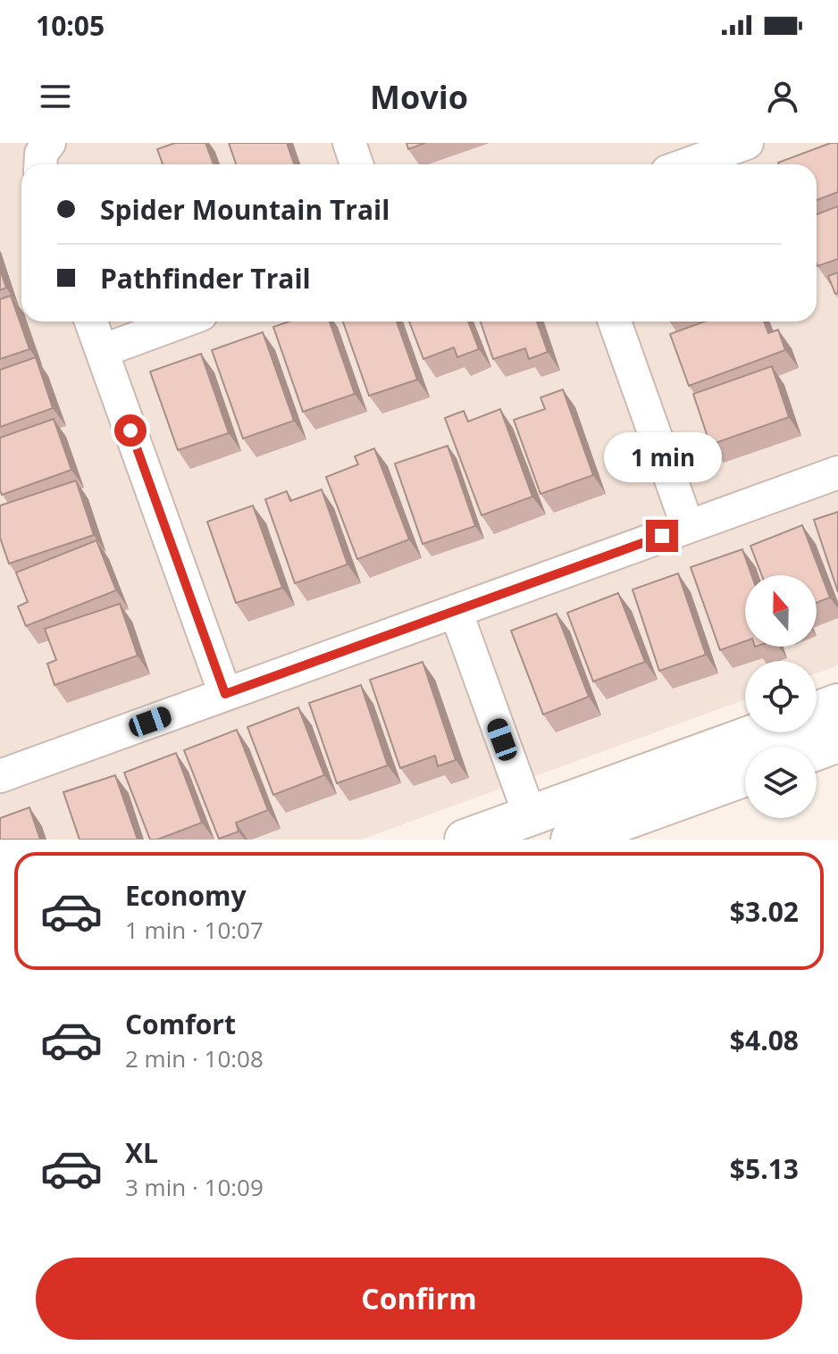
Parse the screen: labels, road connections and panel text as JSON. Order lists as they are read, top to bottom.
{
  "north": "top",
  "page": {
    "status": "10:05",
    "header": "Movio",
    "banner": ["Spider Mountain Trail", "Pathfinder Trail"],
    "bubble": "1 min",
    "list": [
      {
        "name": "Economy",
        "note": "1 min · 10:07",
        "value": "$3.02"
      },
      {
        "name": "Comfort",
        "note": "2 min · 10:08",
        "value": "$4.08"
      },
      {
        "name": "XL",
        "note": "3 min · 10:09",
        "value": "$5.13"
      }
    ],
    "buttons": "Confirm"
  }
}
